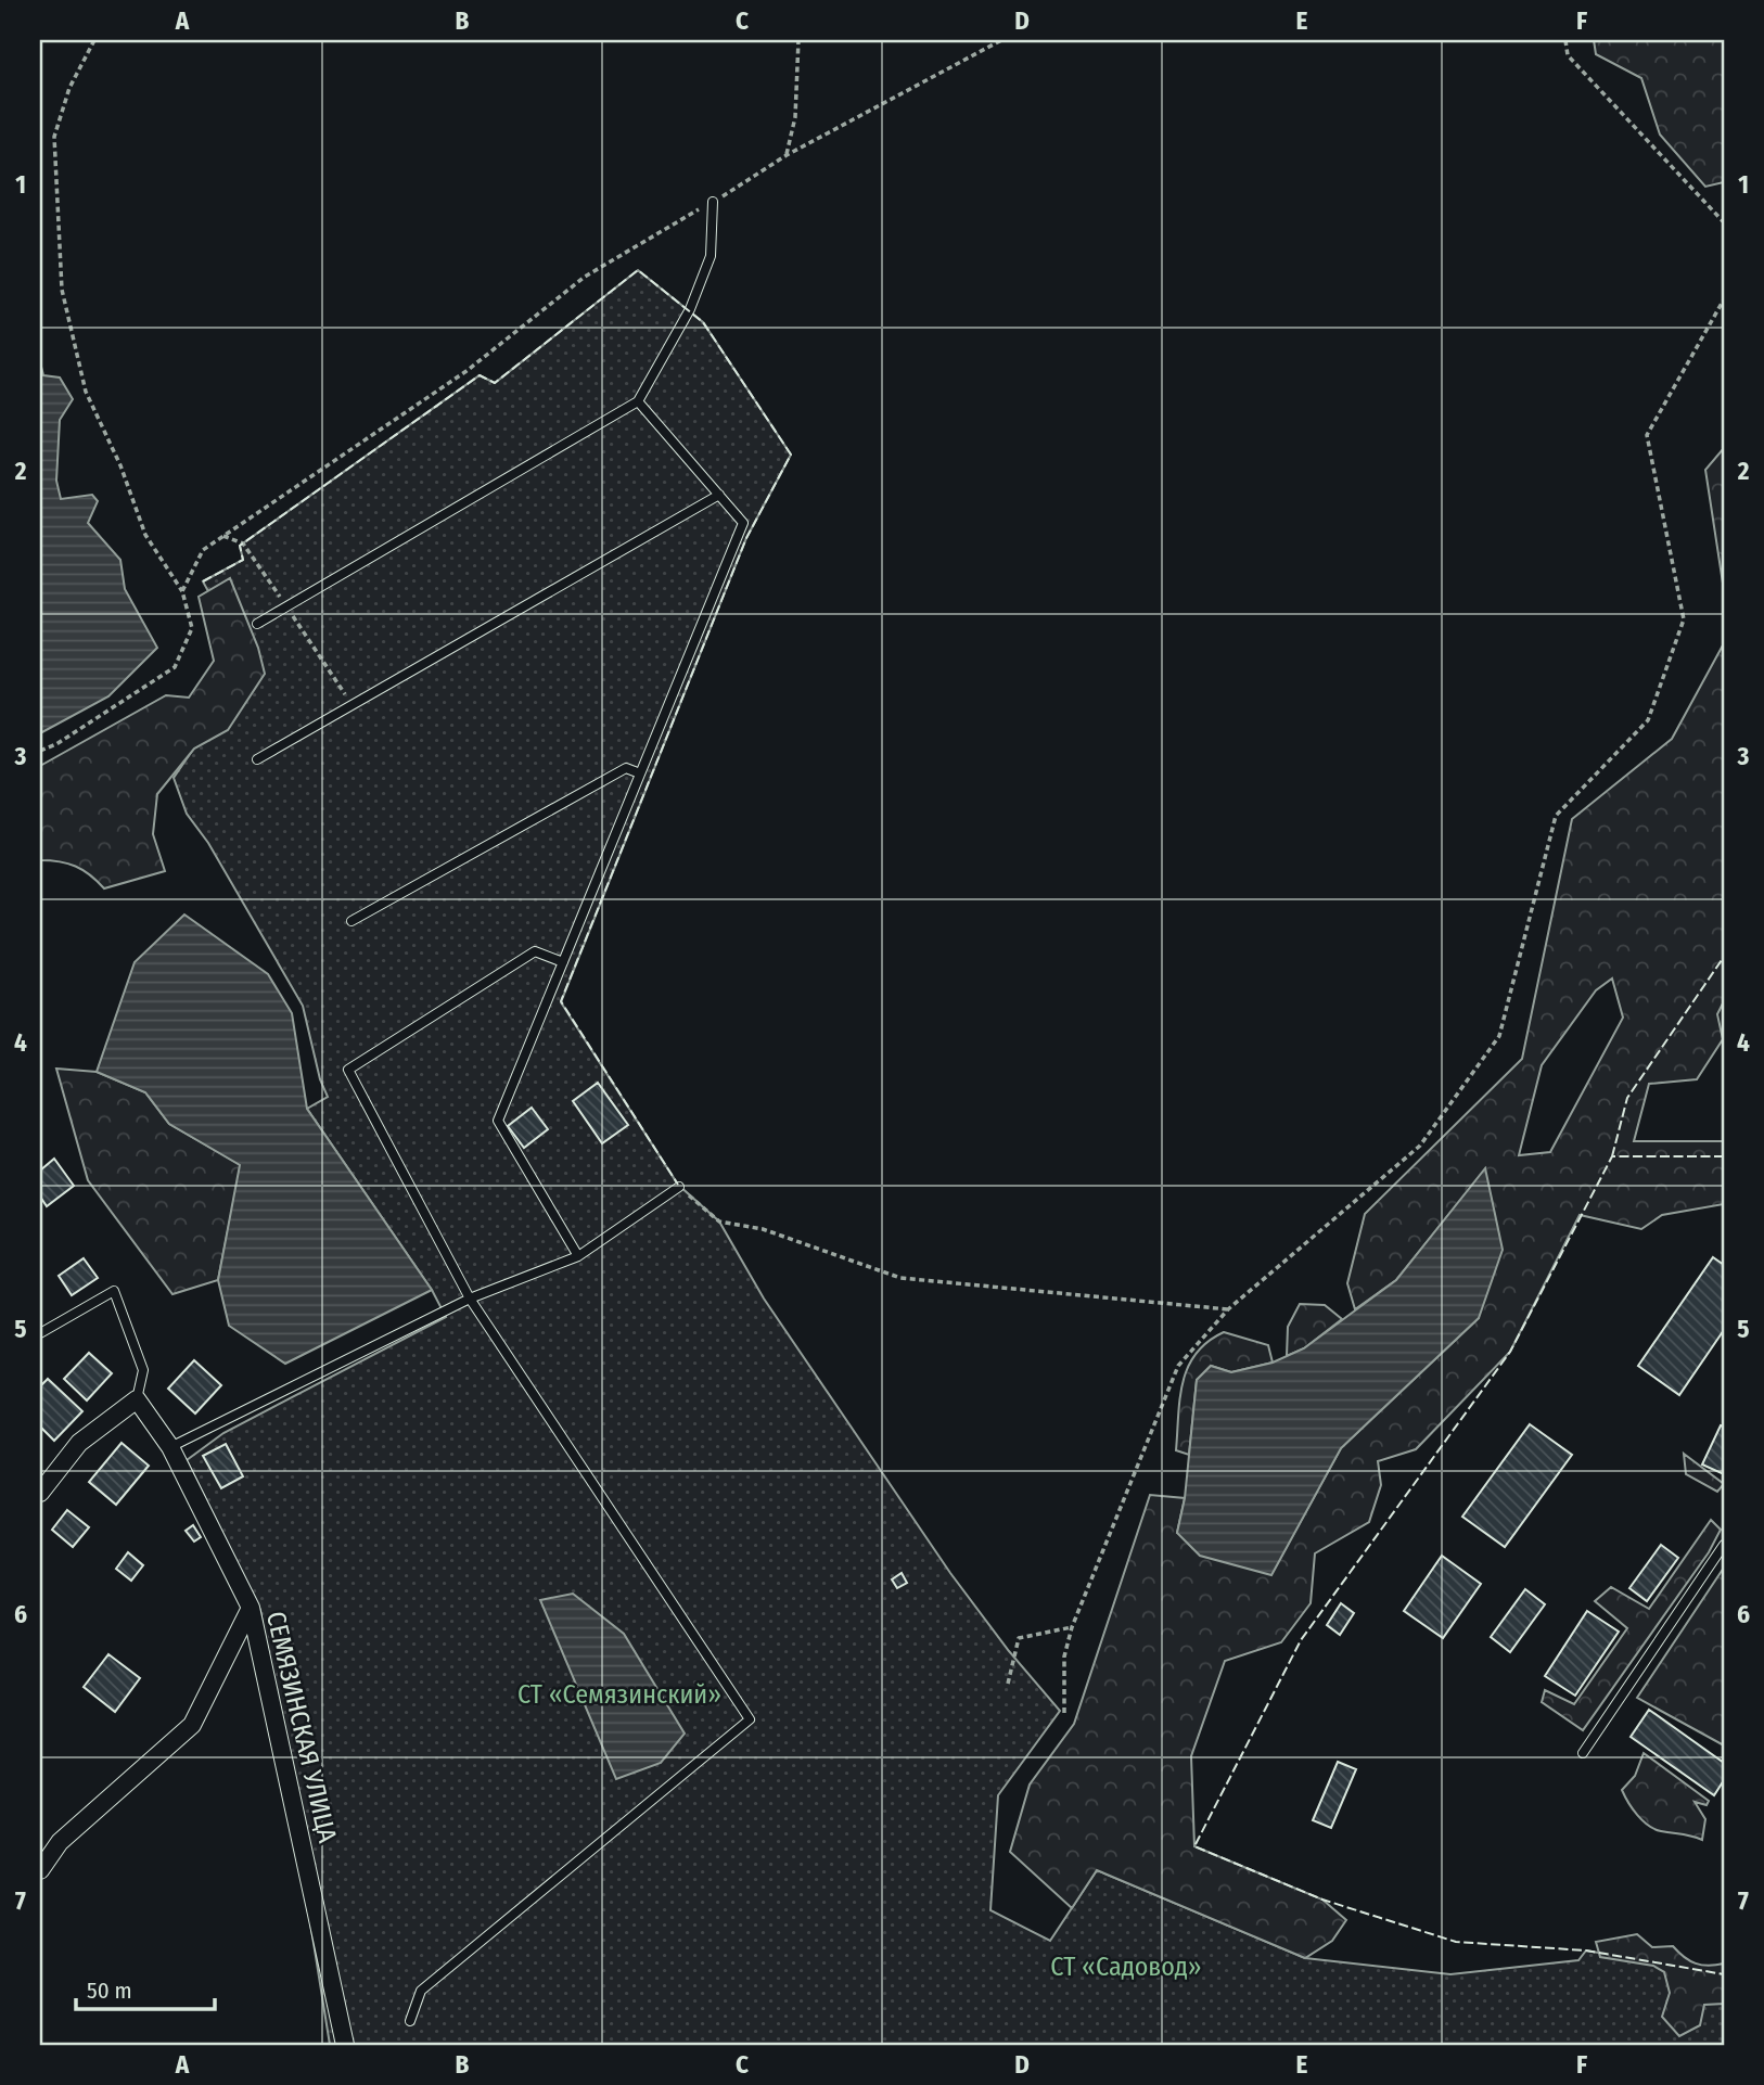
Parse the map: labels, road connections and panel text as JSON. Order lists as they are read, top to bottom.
{
  "streets": {
    "street": ["СЕМЯЗИНСКАЯ УЛИЦА"]
  },
  "parks": ["СТ «Семязинский»", "СТ «Садовод»"],
  "scale_bar": "50 m",
  "grid": {
    "columns": [
      "A",
      "B",
      "C",
      "D",
      "E",
      "F"
    ],
    "rows": [
      "1",
      "2",
      "3",
      "4",
      "5",
      "6",
      "7"
    ]
  }
}
